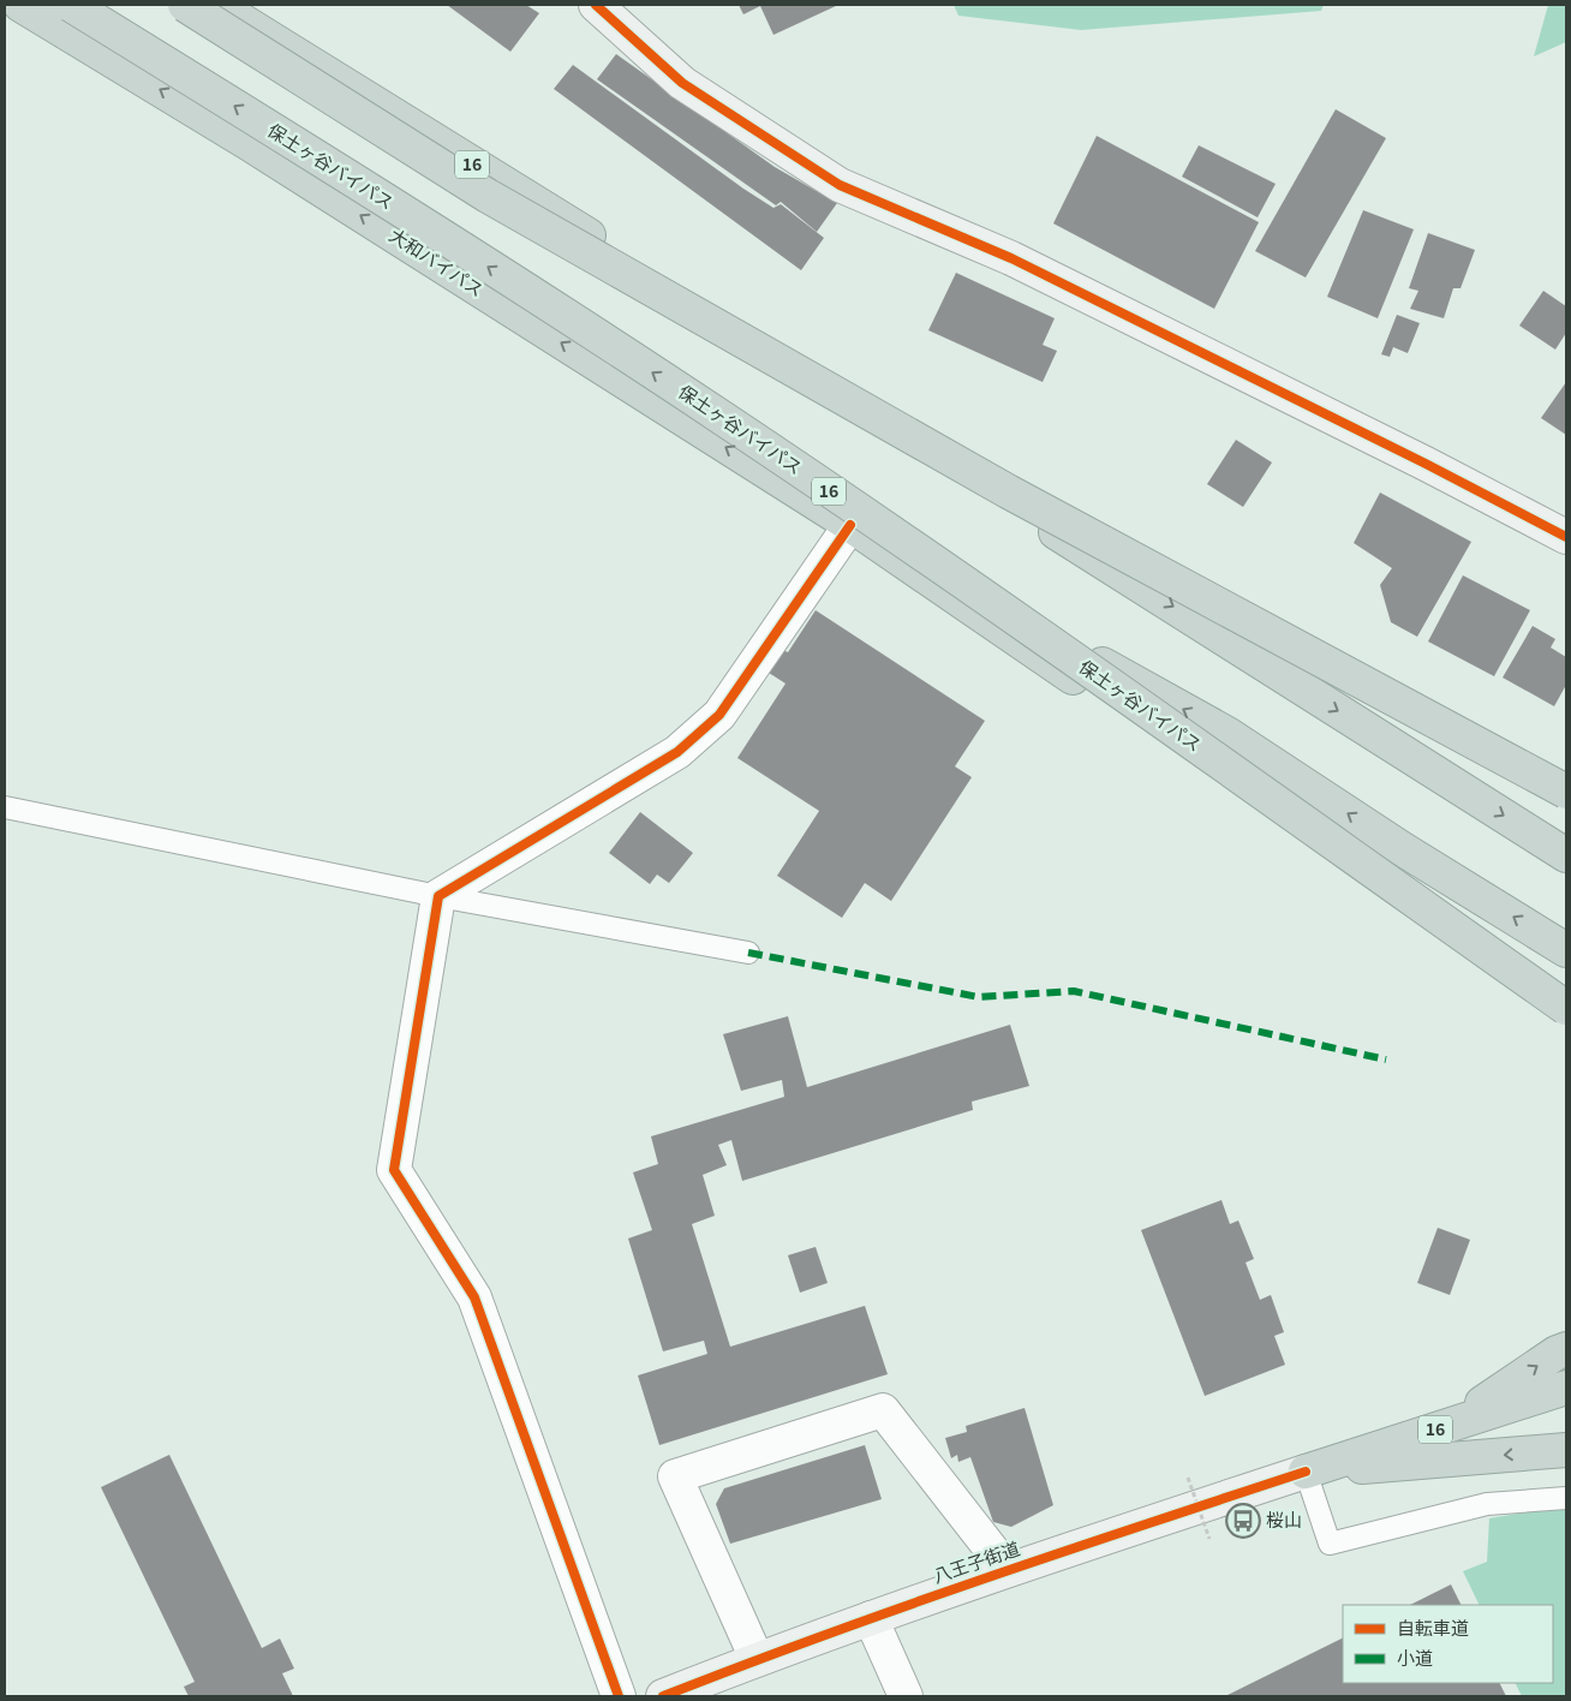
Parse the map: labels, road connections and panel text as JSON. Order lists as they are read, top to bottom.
{
  "streets": {
    "highway": [
      "16",
      "保土ヶ谷バイパス",
      "大和バイパス",
      "八王子街道"
    ]
  },
  "crossings": [
    ["16", "大和バイパス"],
    ["16", "八王子街道"]
  ],
  "places": {
    "bus stop": ["桜山"]
  },
  "legend": ["自転車道", "小道"]
}
